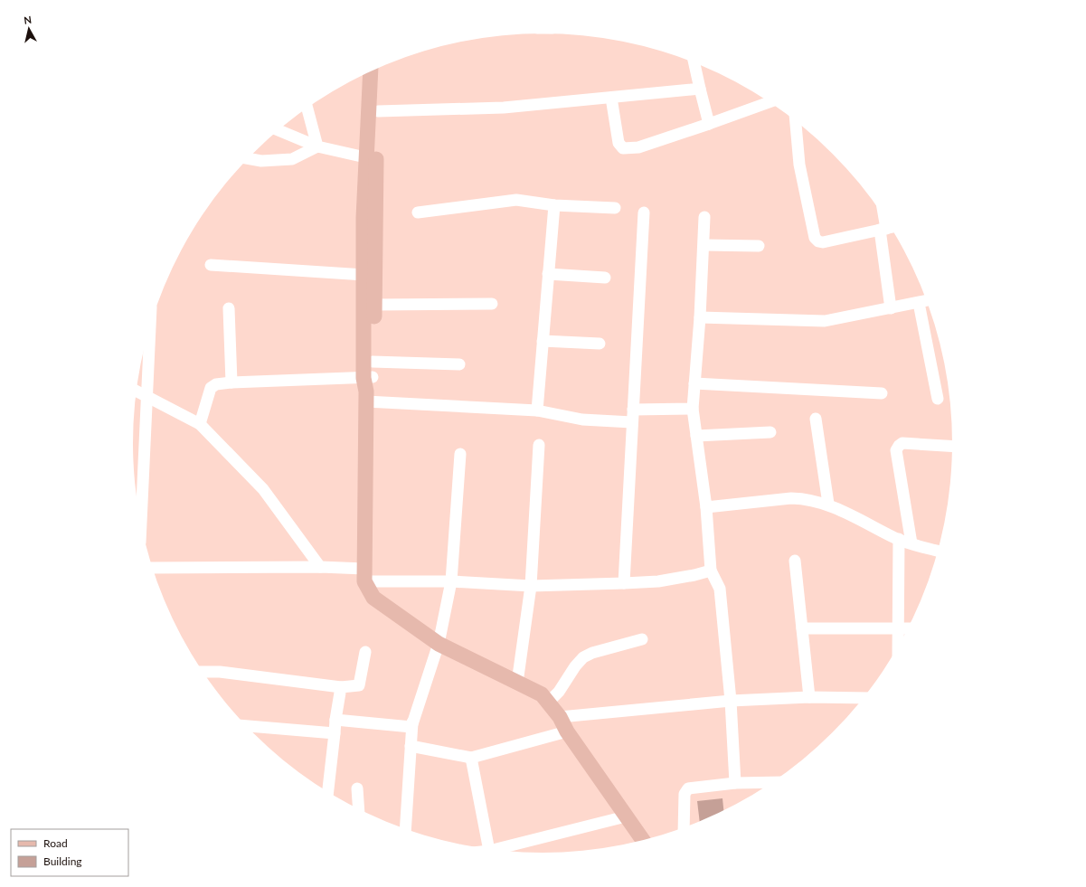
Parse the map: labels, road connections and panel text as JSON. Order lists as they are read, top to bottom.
{
  "legend": ["Road", "Building"],
  "north": "top"
}
